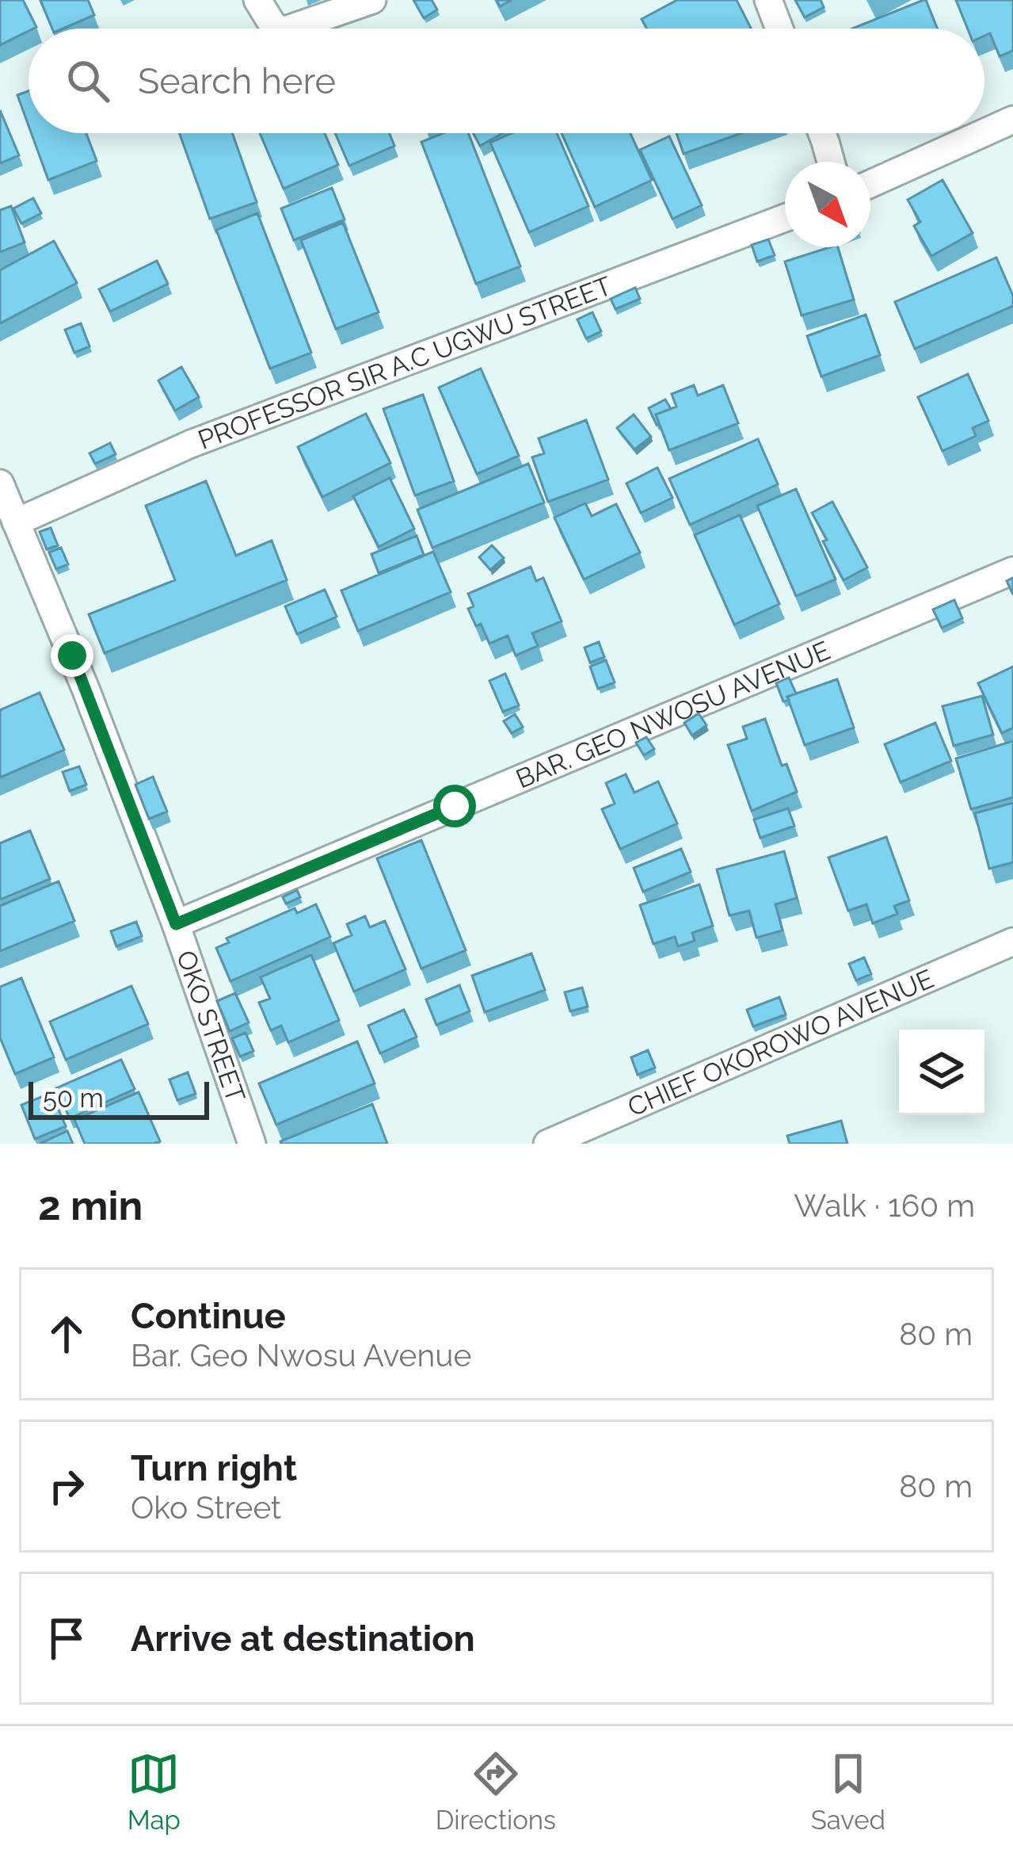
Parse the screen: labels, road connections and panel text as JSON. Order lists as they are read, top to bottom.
{
  "streets": {
    "street": [
      "PROFESSOR SIR A.C UGWU STREET",
      "BAR. GEO NWOSU AVENUE",
      "OKO STREET",
      "CHIEF OKOROWO AVENUE"
    ]
  },
  "crossings": [
    ["PROFESSOR SIR A.C UGWU STREET", "OKO STREET"],
    ["BAR. GEO NWOSU AVENUE", "OKO STREET"]
  ],
  "scale_bar": "50 m",
  "north": "bottom right",
  "page": {
    "search": "Search here",
    "scale": "50 m",
    "heading": ["2 min", "Walk · 160 m"],
    "list": [
      ["Continue", "Bar. Geo Nwosu Avenue", "80 m"],
      ["Turn right", "Oko Street", "80 m"],
      "Arrive at destination"
    ],
    "nav": ["Map", "Directions", "Saved"]
  }
}
